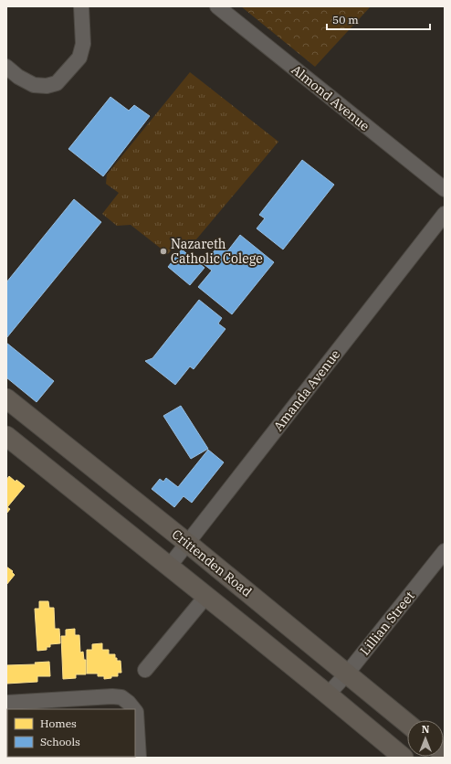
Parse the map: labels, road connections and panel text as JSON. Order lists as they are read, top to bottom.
{
  "streets": {
    "main road": ["Crittenden Road"],
    "street": ["Almond Avenue", "Amanda Avenue", "Lillian Street"]
  },
  "crossings": [
    ["Amanda Avenue", "Crittenden Road"],
    ["Crittenden Road", "Lillian Street"]
  ],
  "places": ["Nazareth Catholic Colege"],
  "legend": ["Homes", "Schools"],
  "scale_bar": "50 m",
  "north": "top"
}
